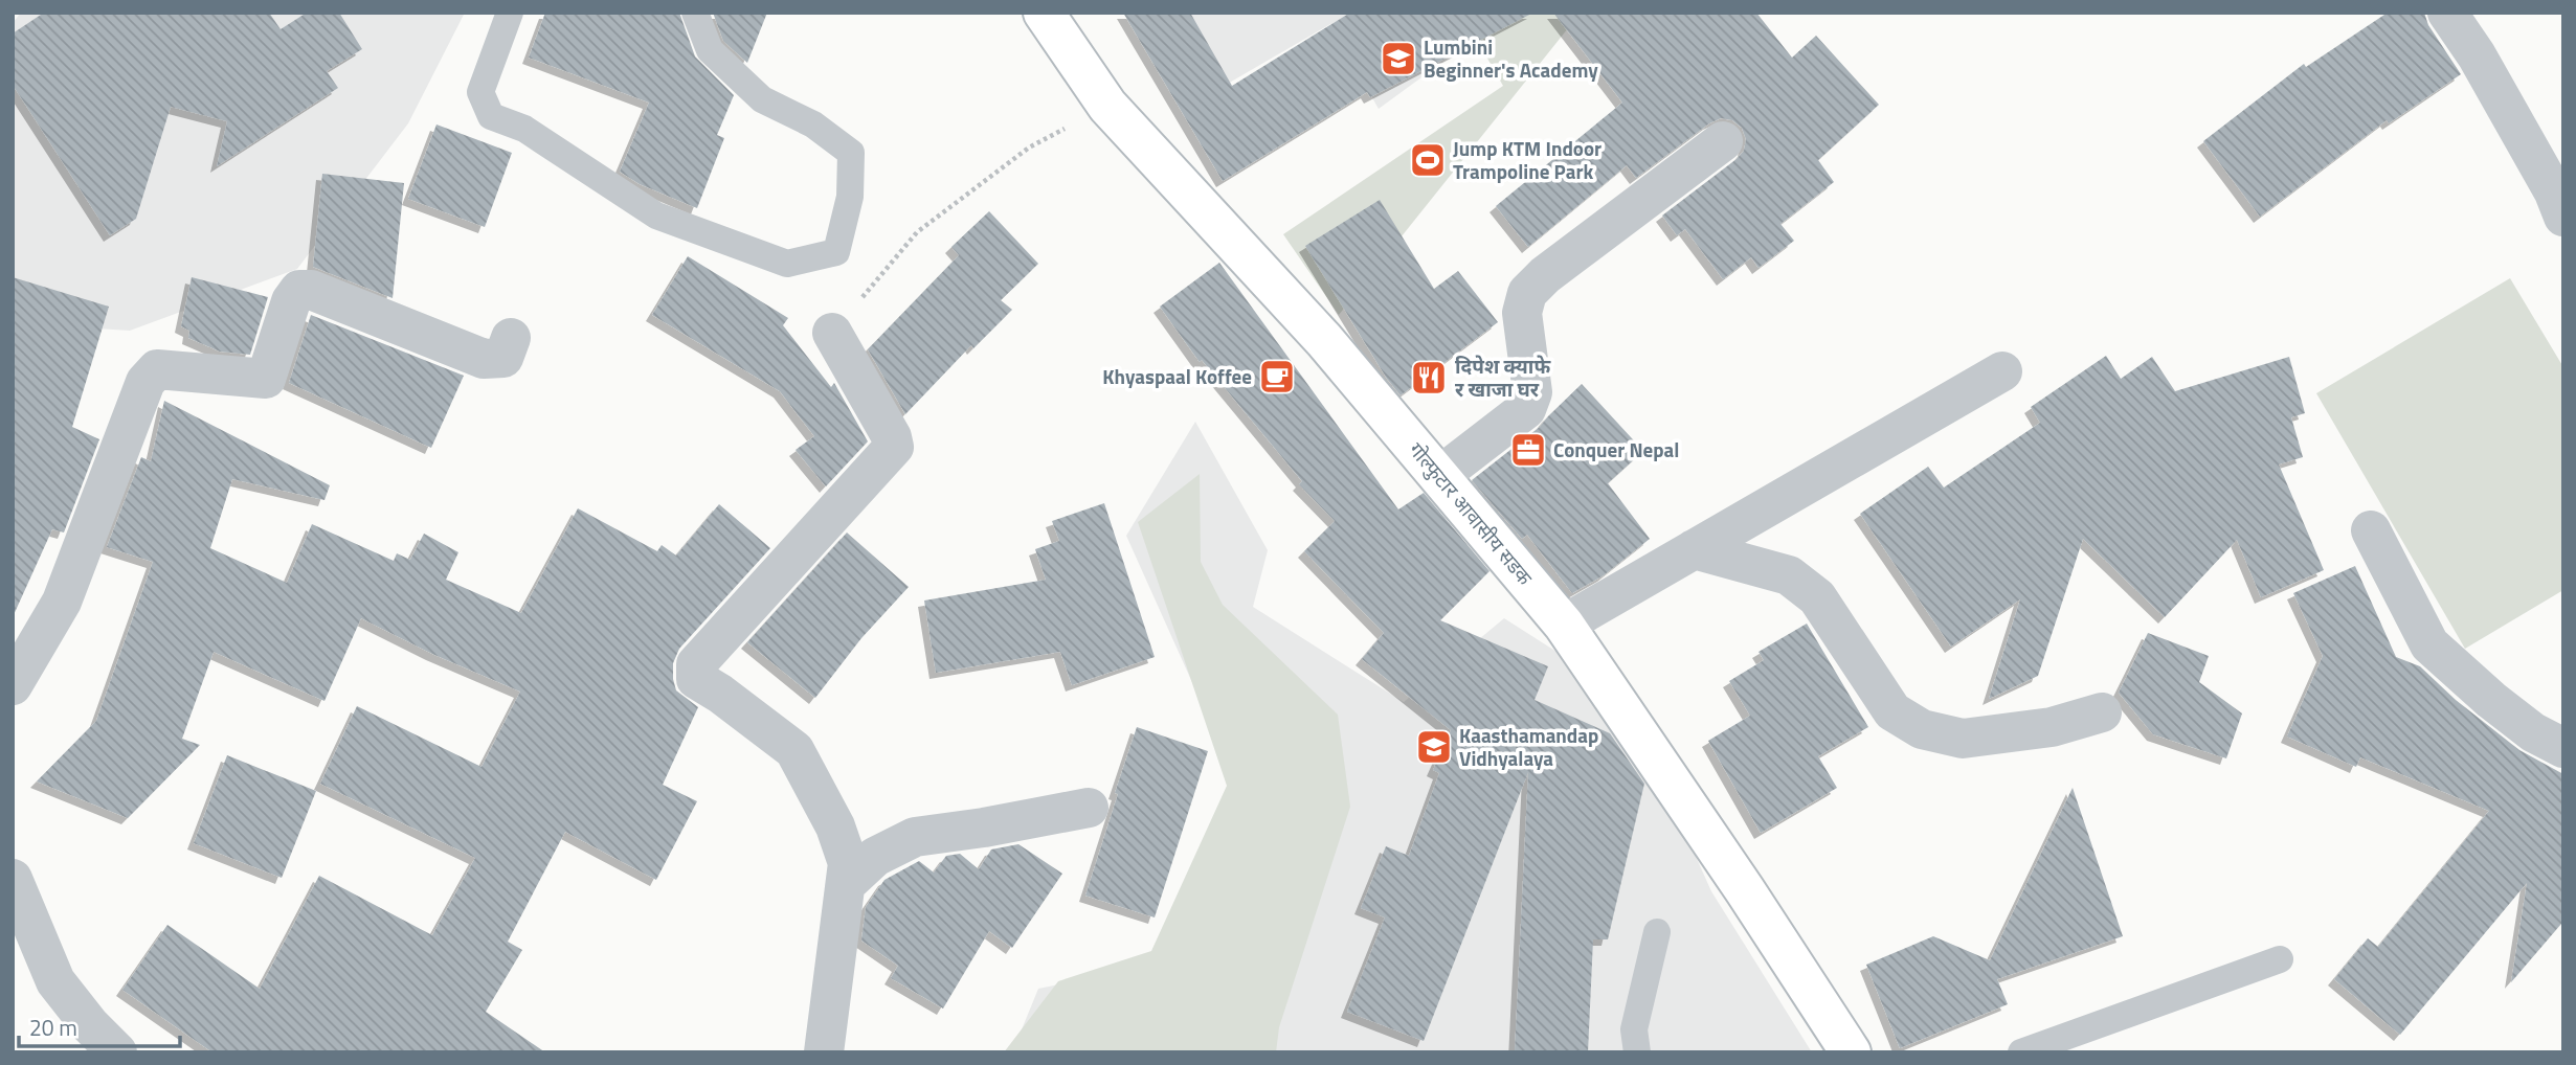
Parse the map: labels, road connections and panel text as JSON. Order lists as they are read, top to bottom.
{
  "streets": {
    "main road": ["गोल्फुटार आवासीय सडक"]
  },
  "places": {
    "school or university": ["Lumbini Beginner's Academy", "Kaasthamandap Vidhyalaya"],
    "sports": ["Jump KTM Indoor Trampoline Park"],
    "cafe": ["Khyaspaal Koffee"],
    "restaurant": ["दिपेश क्याफे र खाजा घर"],
    "office": ["Conquer Nepal"]
  },
  "scale_bar": "20 m"
}
